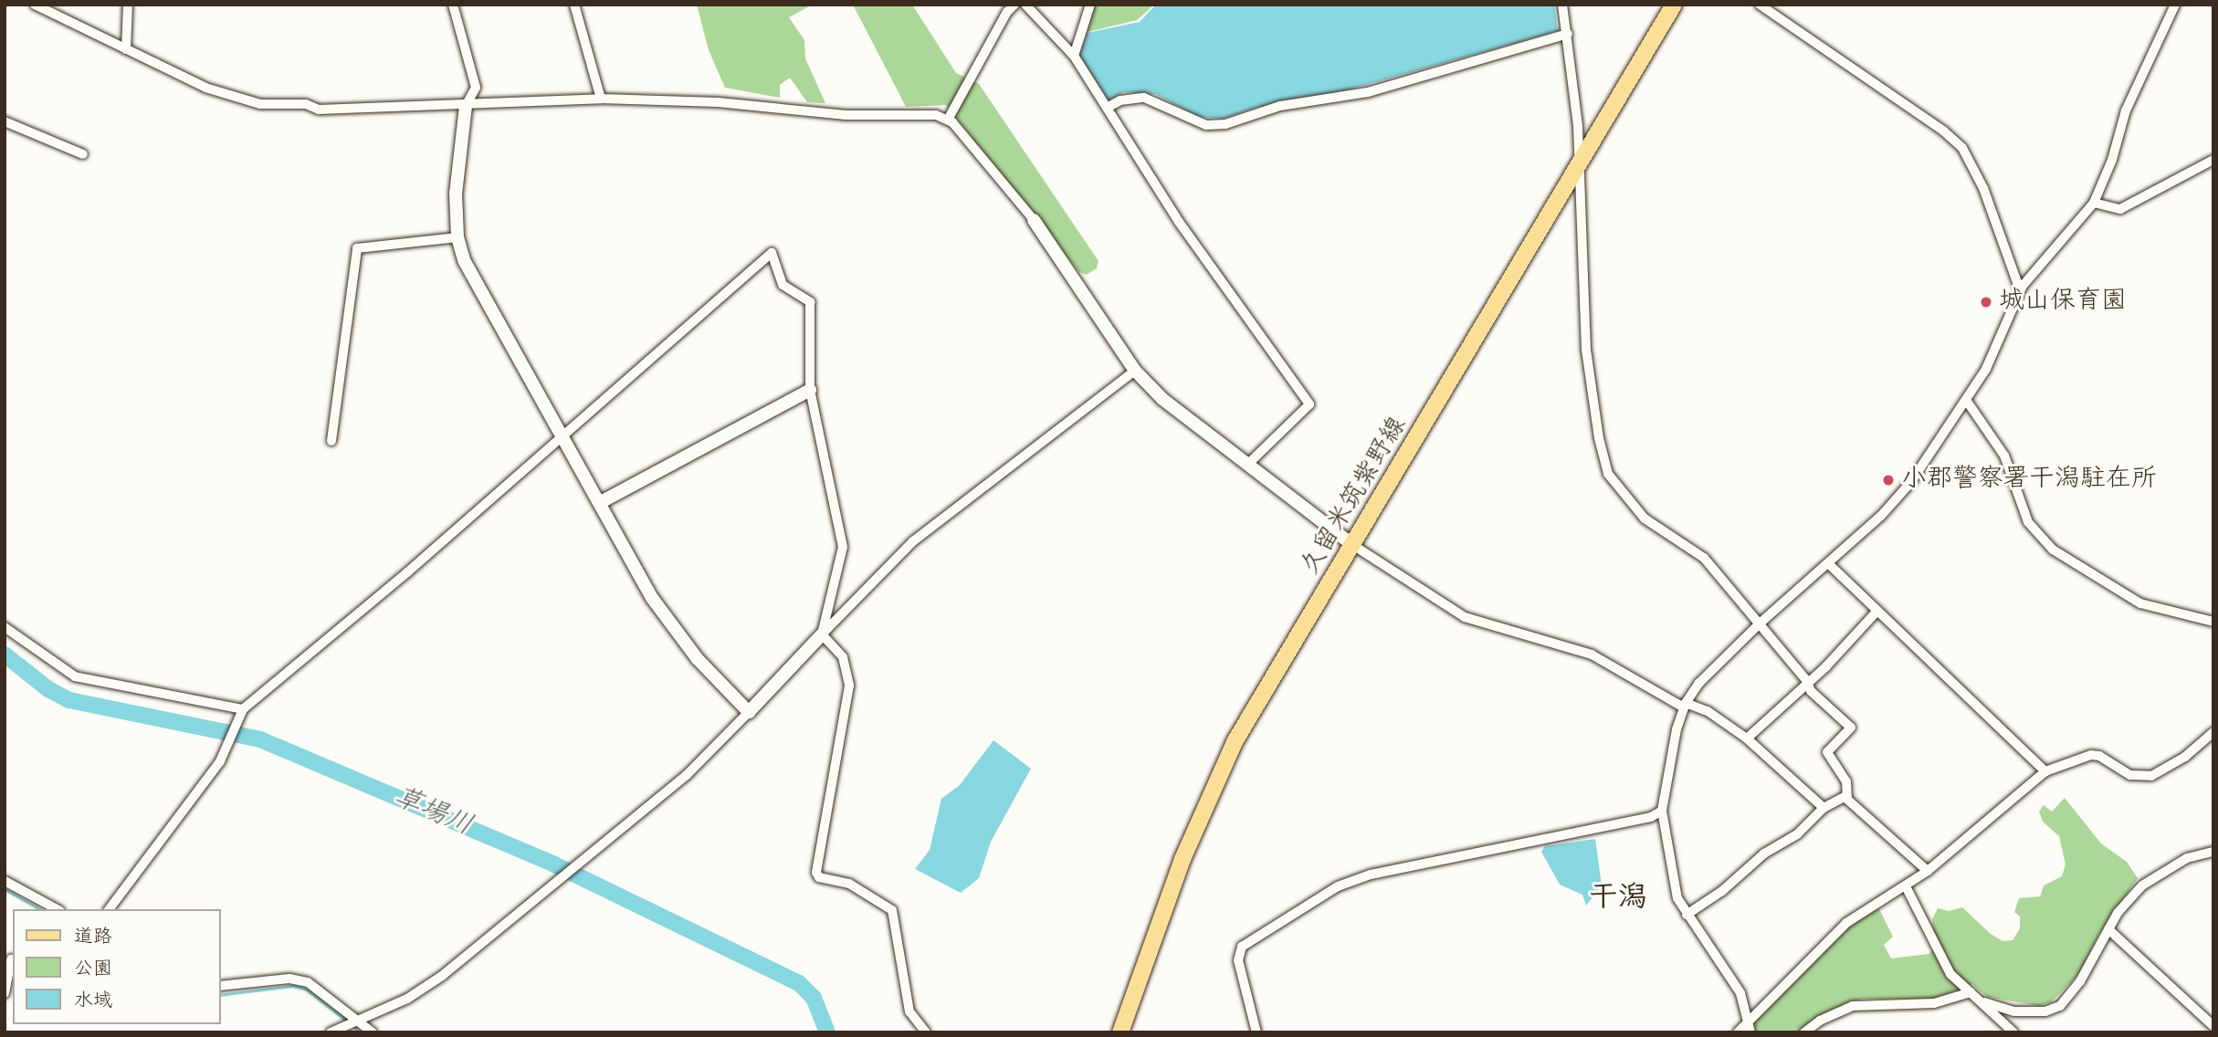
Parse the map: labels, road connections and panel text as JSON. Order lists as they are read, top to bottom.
{
  "streets": {
    "main road": ["久留米筑紫野線"]
  },
  "districts": ["干潟"],
  "water": ["草場川"],
  "places": ["城山保育園", "小郡警察署干潟駐在所"],
  "legend": ["道路", "公園", "水域"]
}
